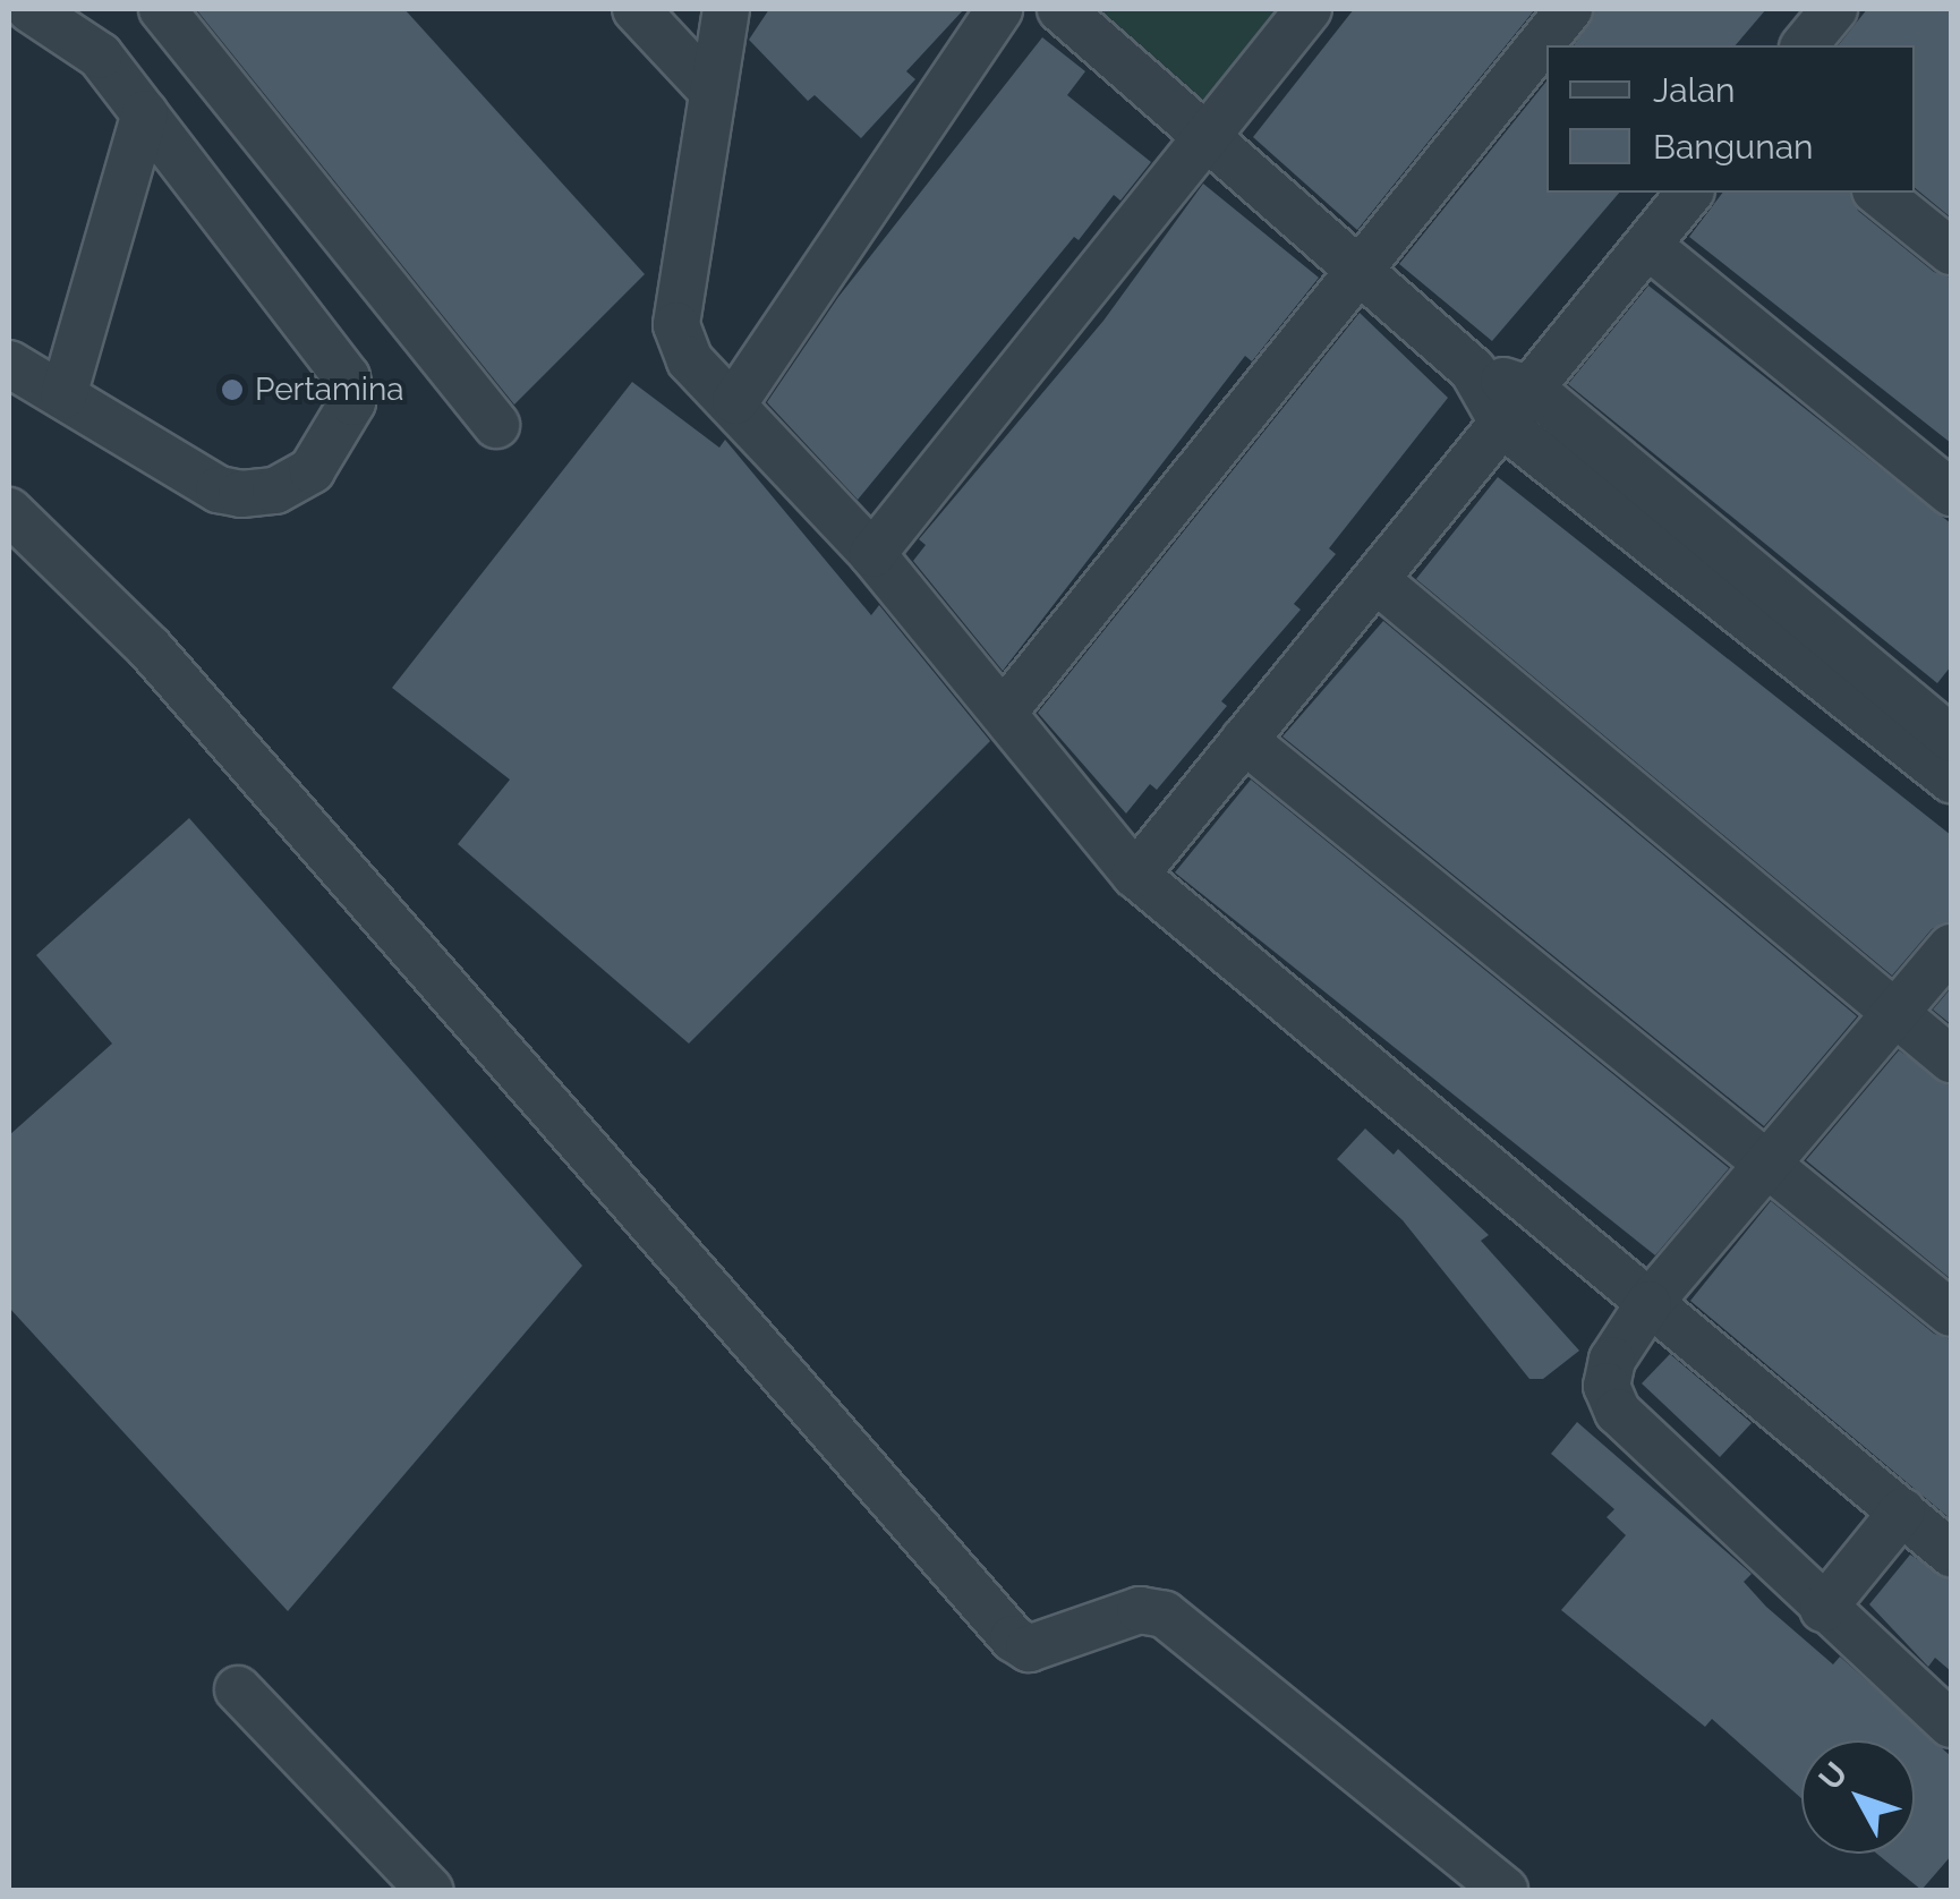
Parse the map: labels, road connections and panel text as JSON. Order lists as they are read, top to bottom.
{
  "places": ["Pertamina"],
  "legend": ["Jalan", "Bangunan"],
  "north": "top left"
}
